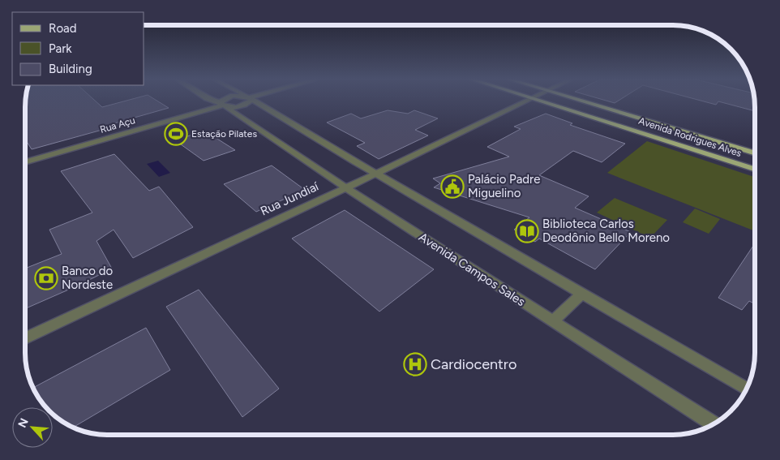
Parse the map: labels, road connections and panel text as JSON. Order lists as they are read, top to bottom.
{
  "streets": {
    "main road": ["Avenida Rodrigues Alves"],
    "street": ["Rua Açu", "Rua Jundiaí", "Avenida Campos Sales"]
  },
  "crossings": [
    ["Rua Açu", "Avenida Campos Sales"],
    ["Rua Jundiaí", "Avenida Campos Sales"]
  ],
  "places": {
    "sports": ["Estação Pilates"],
    "public building": ["Palácio Padre Miguelino"],
    "library": ["Biblioteca Carlos Deodônio Bello Moreno"],
    "bank": ["Banco do Nordeste"],
    "hospital": ["Cardiocentro"]
  },
  "legend": ["Road", "Park", "Building"],
  "north": "top left"
}
